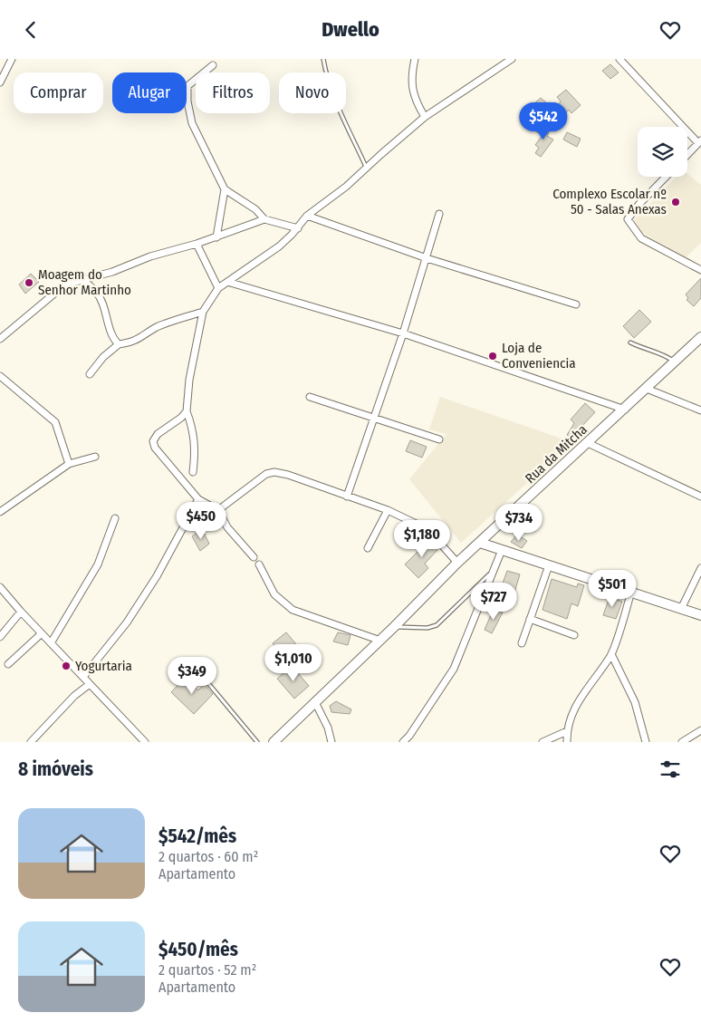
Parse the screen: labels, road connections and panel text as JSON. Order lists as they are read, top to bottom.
{
  "streets": {
    "main road": ["Rua da Mitcha"]
  },
  "places": [
    "Complexo Escolar nº 50 - Salas Anexas",
    "Moagem do Senhor Martinho",
    "Loja de Conveniencia",
    "Yogurtaria"
  ],
  "page": {
    "header": "Dwello",
    "chip": [
      "Comprar",
      "Alugar",
      "Filtros",
      "Novo"
    ],
    "price": [
      "$542",
      "$450",
      "$734",
      "$1,180",
      "$501",
      "$727",
      "$1,010",
      "$349"
    ],
    "heading": "8 imóveis",
    "list": [
      {
        "name": "$542/mês",
        "note": "2 quartos · 60 m² · Apartamento"
      },
      {
        "name": "$450/mês",
        "note": "2 quartos · 52 m² · Apartamento"
      }
    ]
  }
}
